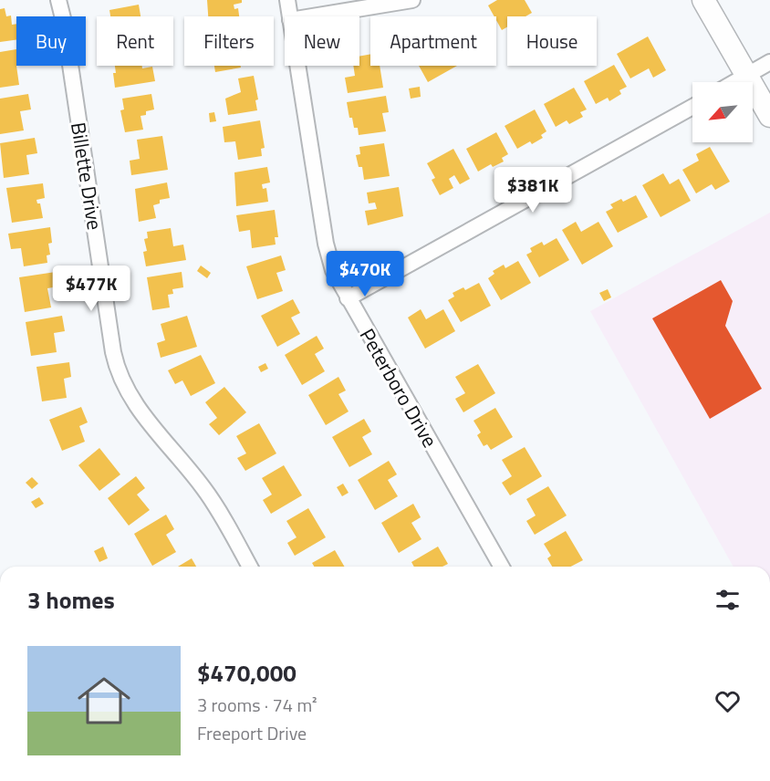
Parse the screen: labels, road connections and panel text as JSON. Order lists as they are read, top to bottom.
{
  "streets": {
    "street": ["Billette Drive", "Peterboro Drive"]
  },
  "north": "bottom left",
  "page": {
    "chip": [
      "Buy",
      "Rent",
      "Filters",
      "New",
      "Apartment",
      "House"
    ],
    "price": ["$381K", "$470K", "$477K"],
    "heading": "3 homes",
    "list": [
      {
        "name": "$470,000",
        "note": "3 rooms · 74 m² · Freeport Drive"
      }
    ]
  }
}
